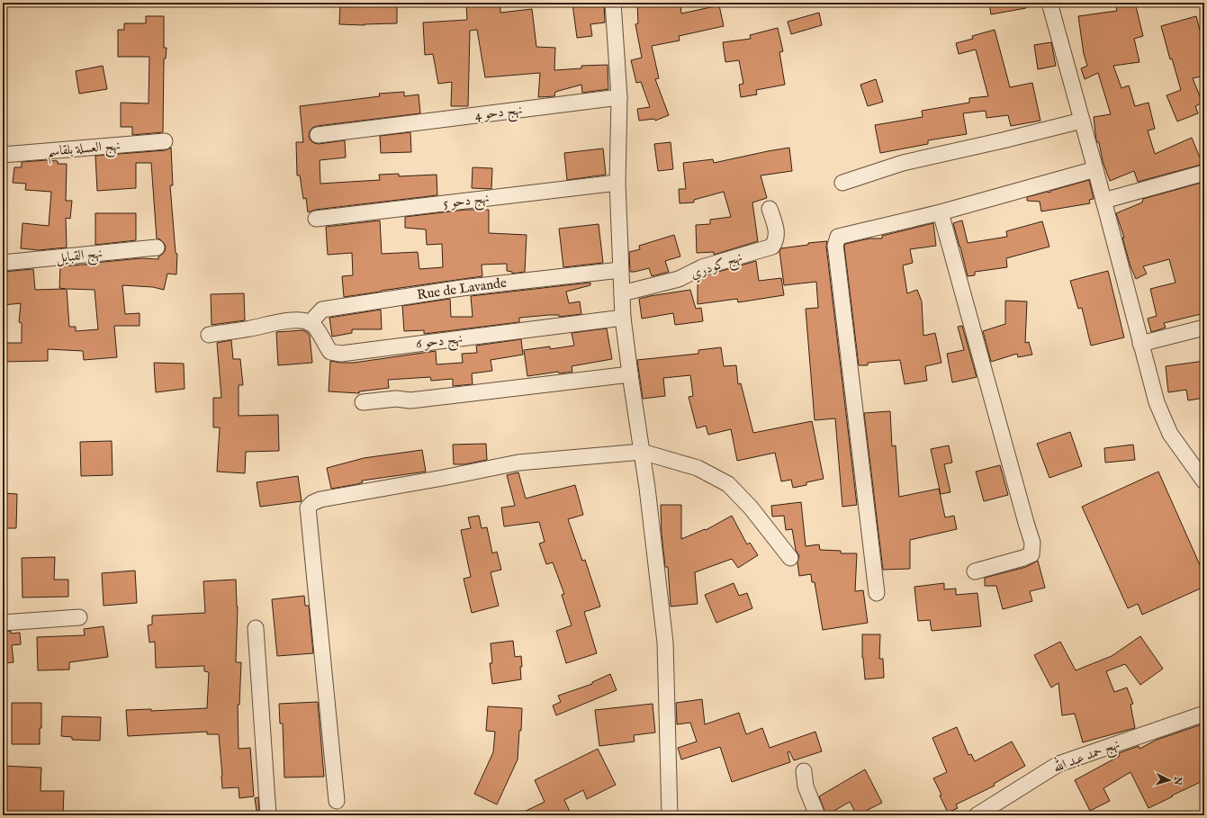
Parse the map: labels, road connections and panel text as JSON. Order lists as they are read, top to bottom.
{
  "streets": {
    "street": [
      "نهج دحو 4",
      "نهج العسلة بلقاسم",
      "نهج دحو 5",
      "نهج القبايل",
      "نهج كودري",
      "Rue de Lavande",
      "نهج دحو 6",
      "نهج حمد عبد الله"
    ]
  },
  "crossings": [
    ["Rue de Lavande", "نهج دحو 6"]
  ],
  "north": "right"
}
